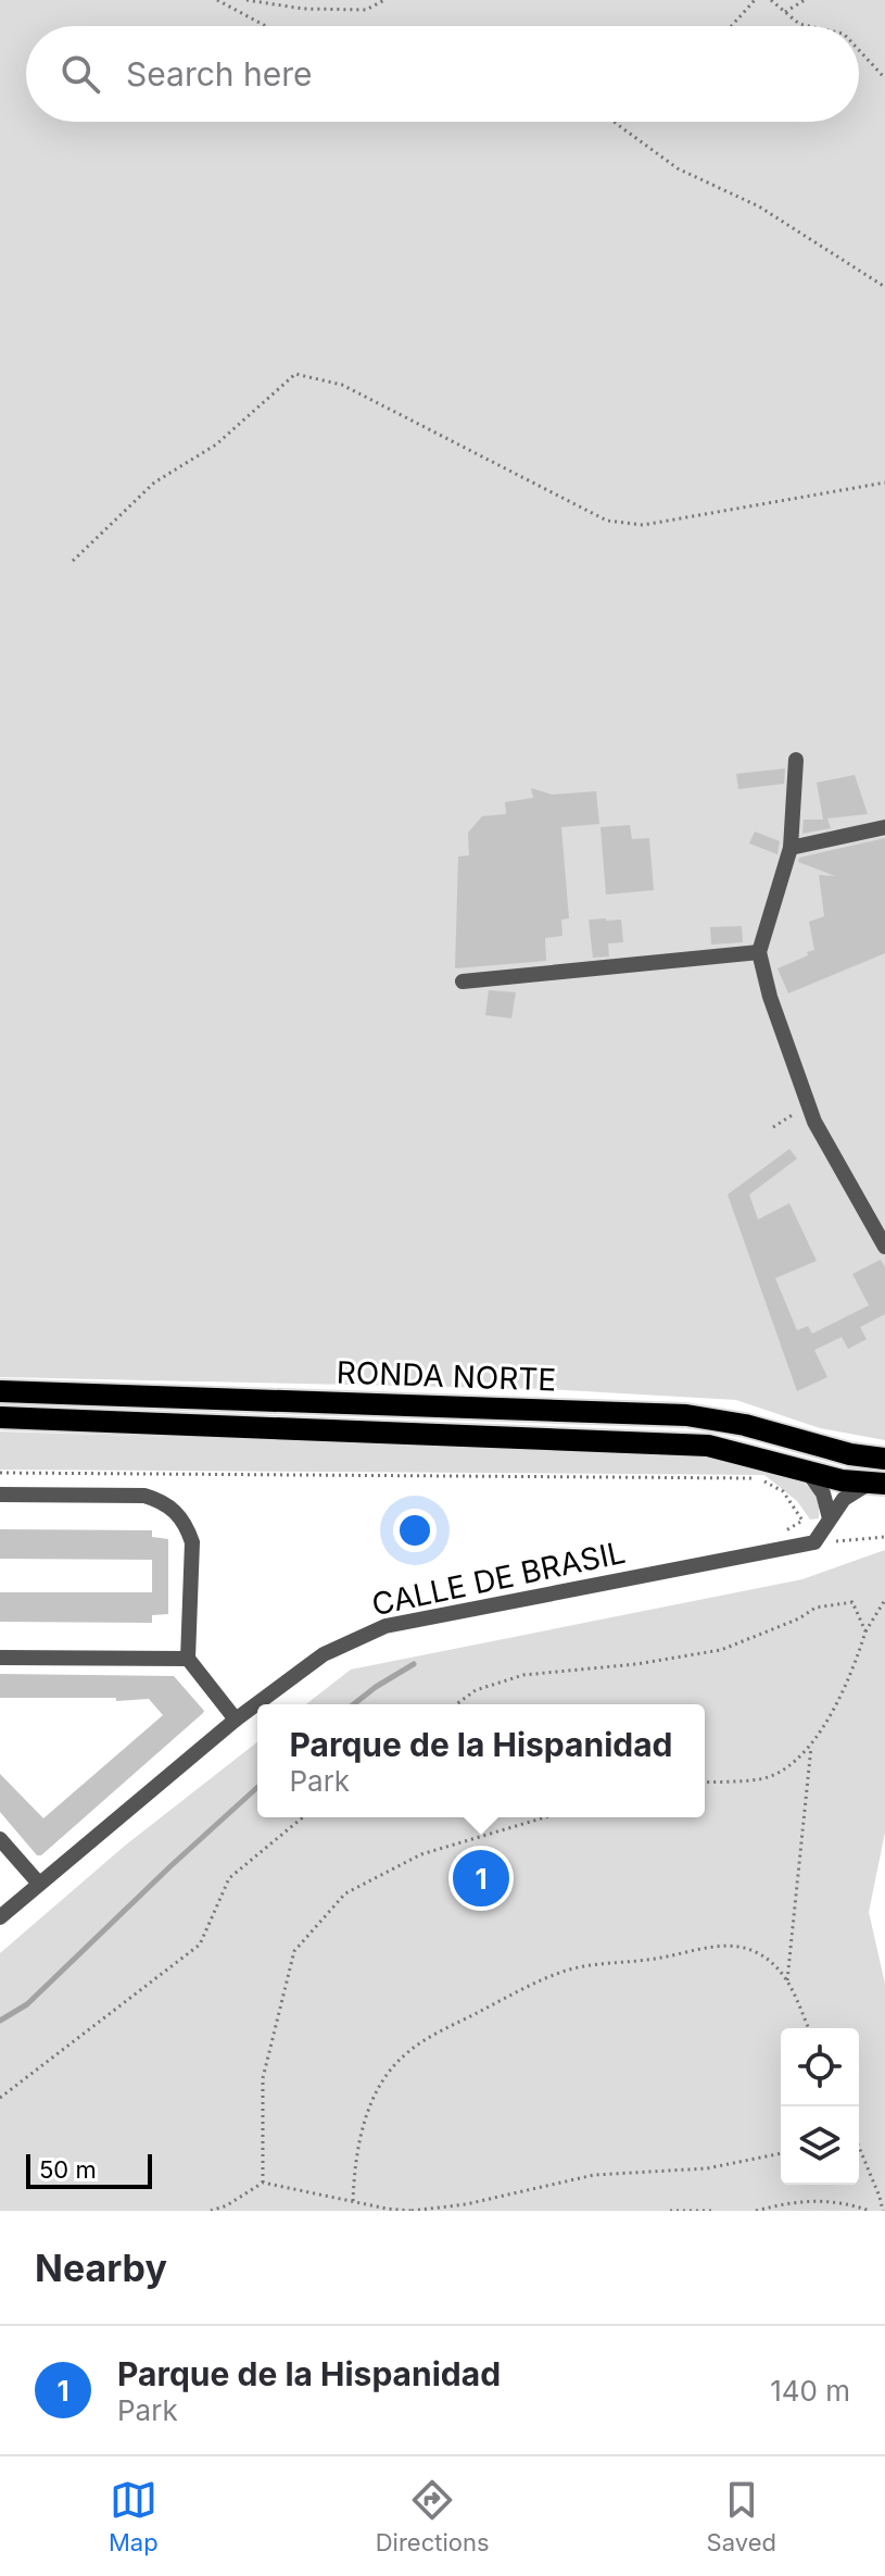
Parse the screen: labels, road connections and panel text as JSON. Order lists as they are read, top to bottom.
{
  "streets": {
    "main road": ["RONDA NORTE"],
    "street": ["CALLE DE BRASIL"]
  },
  "scale_bar": "50 m",
  "page": {
    "search": "Search here",
    "popup": ["Parque de la Hispanidad", "Park"],
    "pins": "1",
    "scale": "50 m",
    "heading": "Nearby",
    "list": [
      {
        "mark": "1",
        "name": "Parque de la Hispanidad",
        "note": "Park",
        "value": "140 m"
      }
    ],
    "nav": ["Map", "Directions", "Saved"]
  }
}
